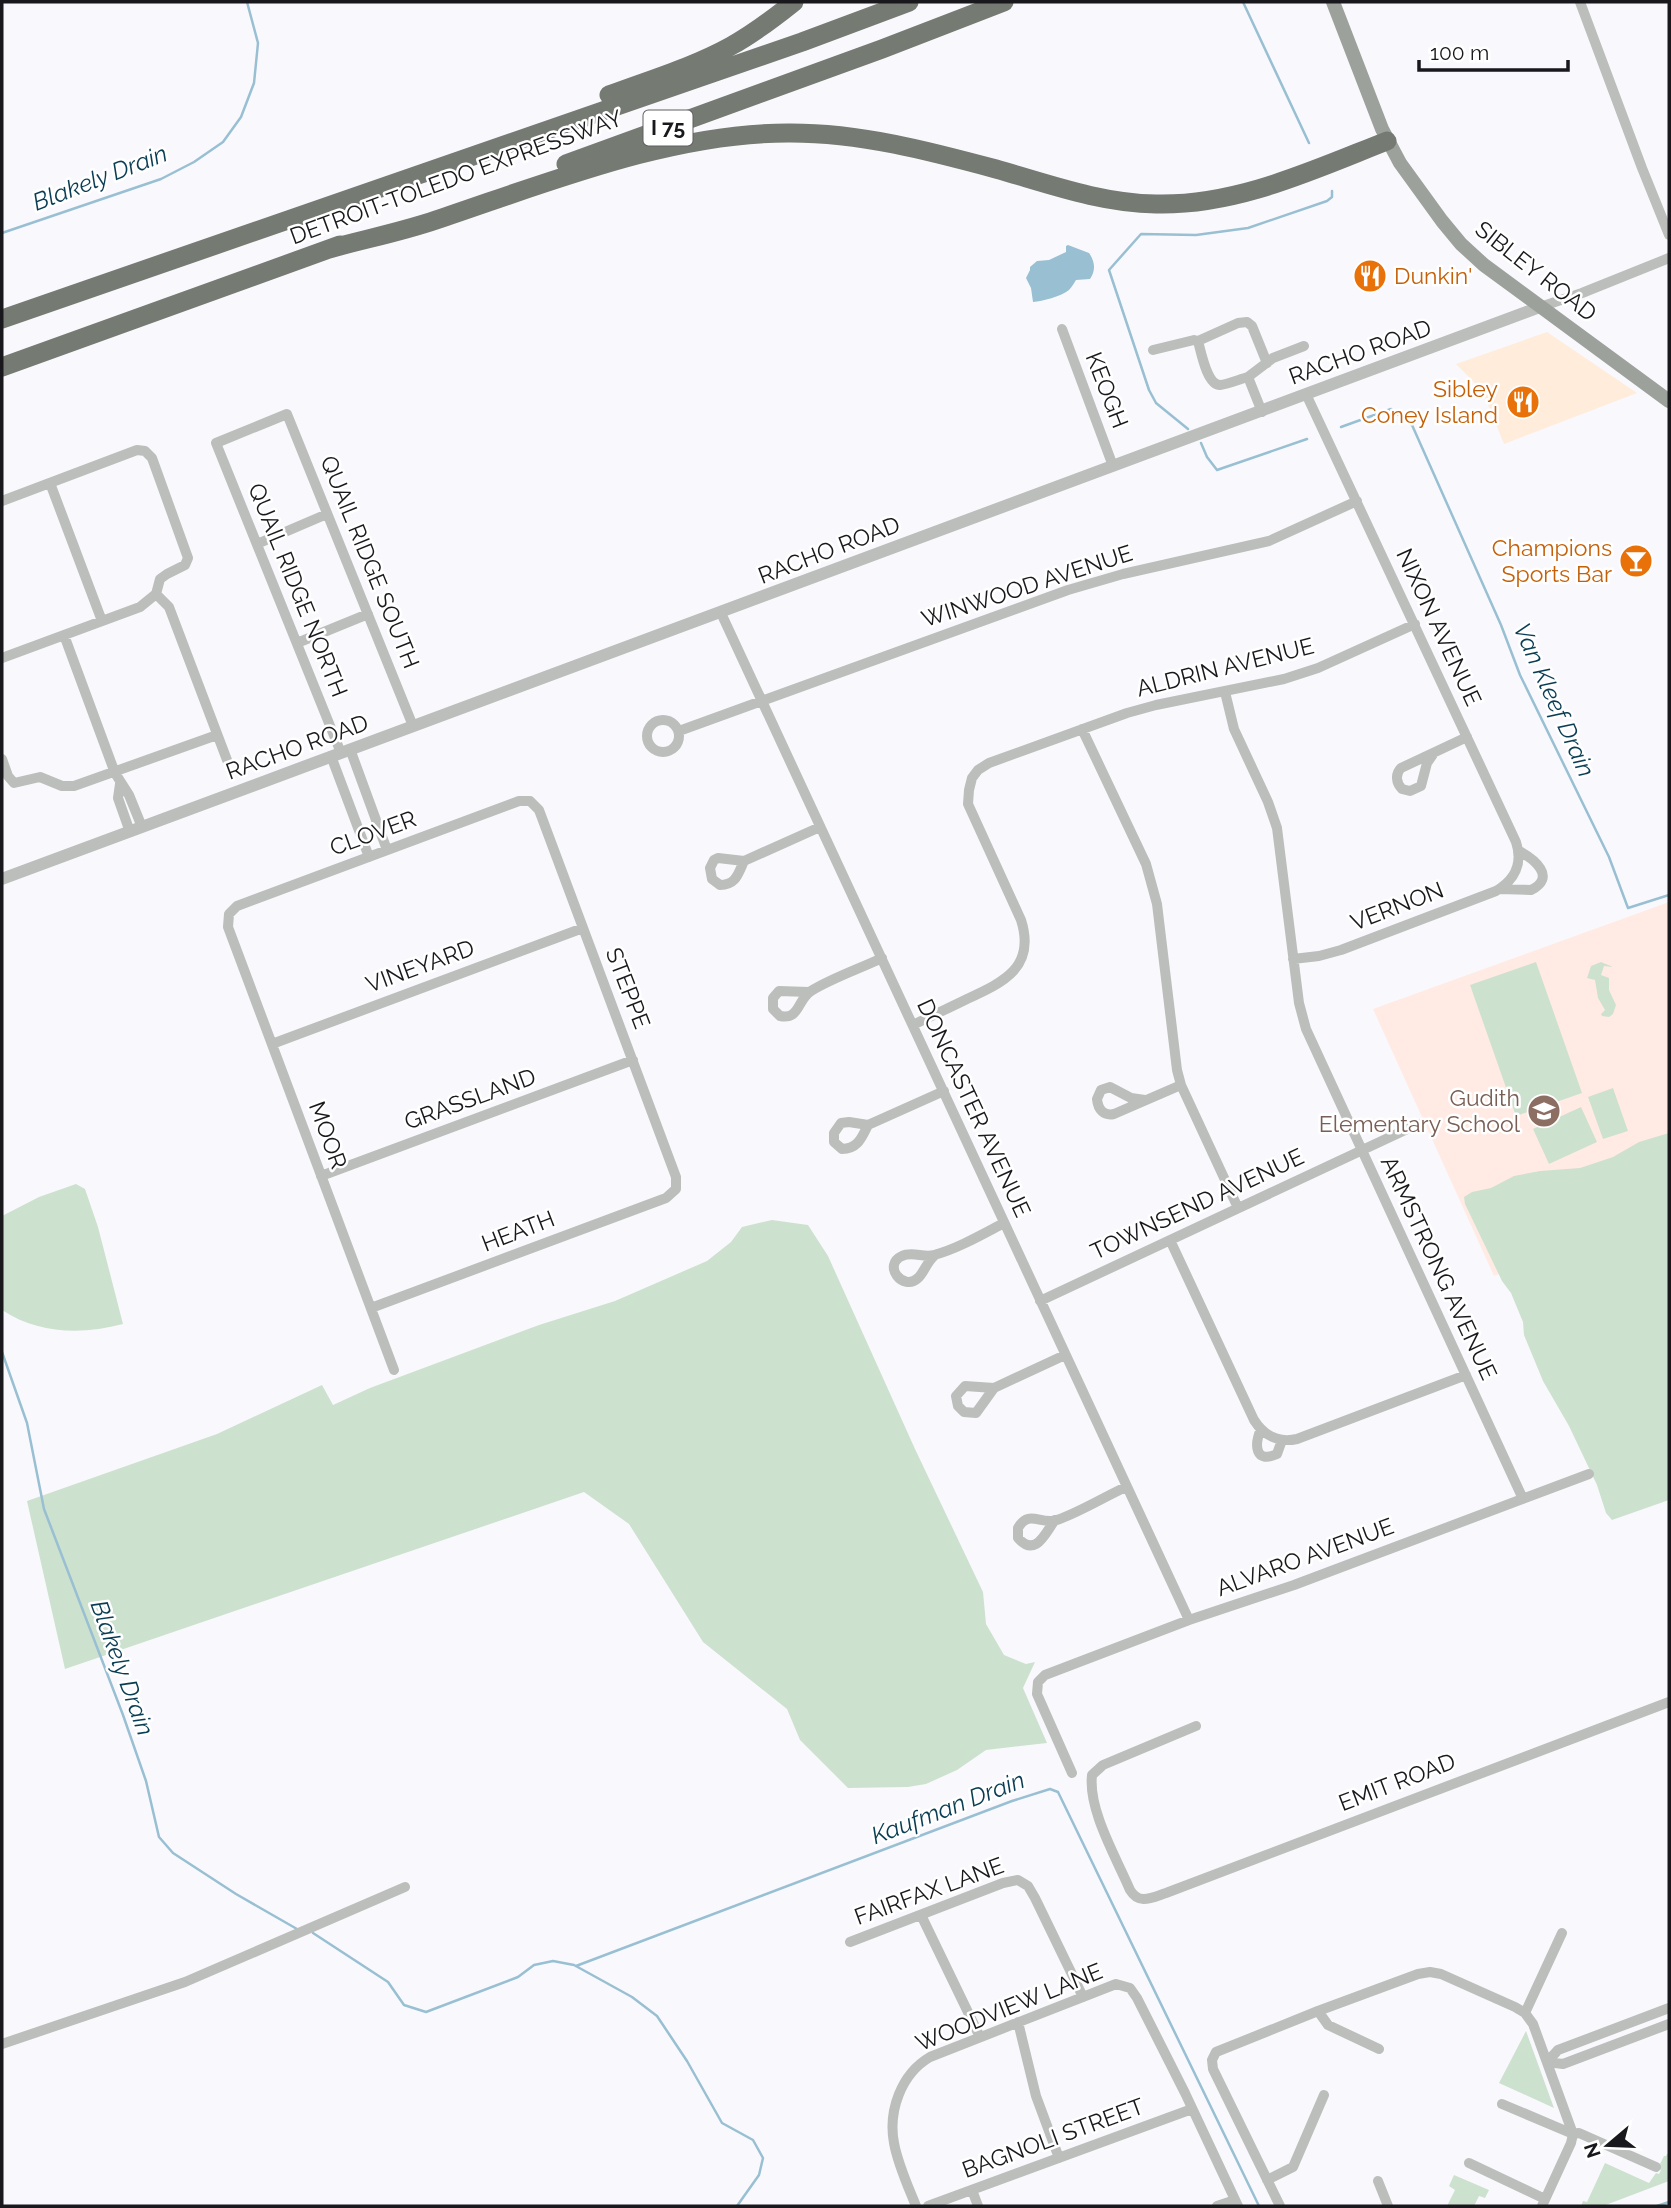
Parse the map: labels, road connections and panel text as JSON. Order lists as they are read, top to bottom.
{
  "streets": {
    "highway": ["I 75", "DETROIT-TOLEDO EXPRESSWAY"],
    "main road": ["SIBLEY ROAD"],
    "street": [
      "RACHO ROAD",
      "KEOGH",
      "QUAIL RIDGE SOUTH",
      "WINWOOD AVENUE",
      "QUAIL RIDGE NORTH",
      "NIXON AVENUE",
      "ALDRIN AVENUE",
      "CLOVER",
      "VERNON",
      "VINEYARD",
      "STEPPE",
      "GRASSLAND",
      "DONCASTER AVENUE",
      "MOOR",
      "TOWNSEND AVENUE",
      "HEATH",
      "ARMSTRONG AVENUE",
      "ALVARO AVENUE",
      "EMIT ROAD",
      "FAIRFAX LANE",
      "WOODVIEW LANE",
      "BAGNOLI STREET"
    ]
  },
  "crossings": [
    ["SIBLEY ROAD", "RACHO ROAD"],
    ["RACHO ROAD", "KEOGH"],
    ["RACHO ROAD", "QUAIL RIDGE SOUTH"],
    ["RACHO ROAD", "QUAIL RIDGE NORTH"],
    ["RACHO ROAD", "NIXON AVENUE"],
    ["RACHO ROAD", "DONCASTER AVENUE"],
    ["QUAIL RIDGE SOUTH", "QUAIL RIDGE NORTH"],
    ["WINWOOD AVENUE", "NIXON AVENUE"],
    ["WINWOOD AVENUE", "DONCASTER AVENUE"],
    ["NIXON AVENUE", "ALDRIN AVENUE"],
    ["NIXON AVENUE", "VERNON"],
    ["ALDRIN AVENUE", "DONCASTER AVENUE"],
    ["ALDRIN AVENUE", "ARMSTRONG AVENUE"],
    ["CLOVER", "STEPPE"],
    ["CLOVER", "MOOR"],
    ["VERNON", "ARMSTRONG AVENUE"],
    ["VINEYARD", "STEPPE"],
    ["VINEYARD", "MOOR"],
    ["STEPPE", "GRASSLAND"],
    ["STEPPE", "HEATH"],
    ["GRASSLAND", "MOOR"],
    ["DONCASTER AVENUE", "TOWNSEND AVENUE"],
    ["DONCASTER AVENUE", "ALVARO AVENUE"],
    ["MOOR", "HEATH"],
    ["TOWNSEND AVENUE", "ARMSTRONG AVENUE"],
    ["ARMSTRONG AVENUE", "ALVARO AVENUE"],
    ["FAIRFAX LANE", "WOODVIEW LANE"],
    ["WOODVIEW LANE", "BAGNOLI STREET"]
  ],
  "water": ["Blakely Drain", "Van Kleef Drain", "Kaufman Drain"],
  "places": {
    "restaurant": ["Dunkin'", "Sibley Coney Island"],
    "bar": ["Champions Sports Bar"],
    "school or university": ["Gudith Elementary School"]
  },
  "scale_bar": "100 m",
  "north": "left"
}
